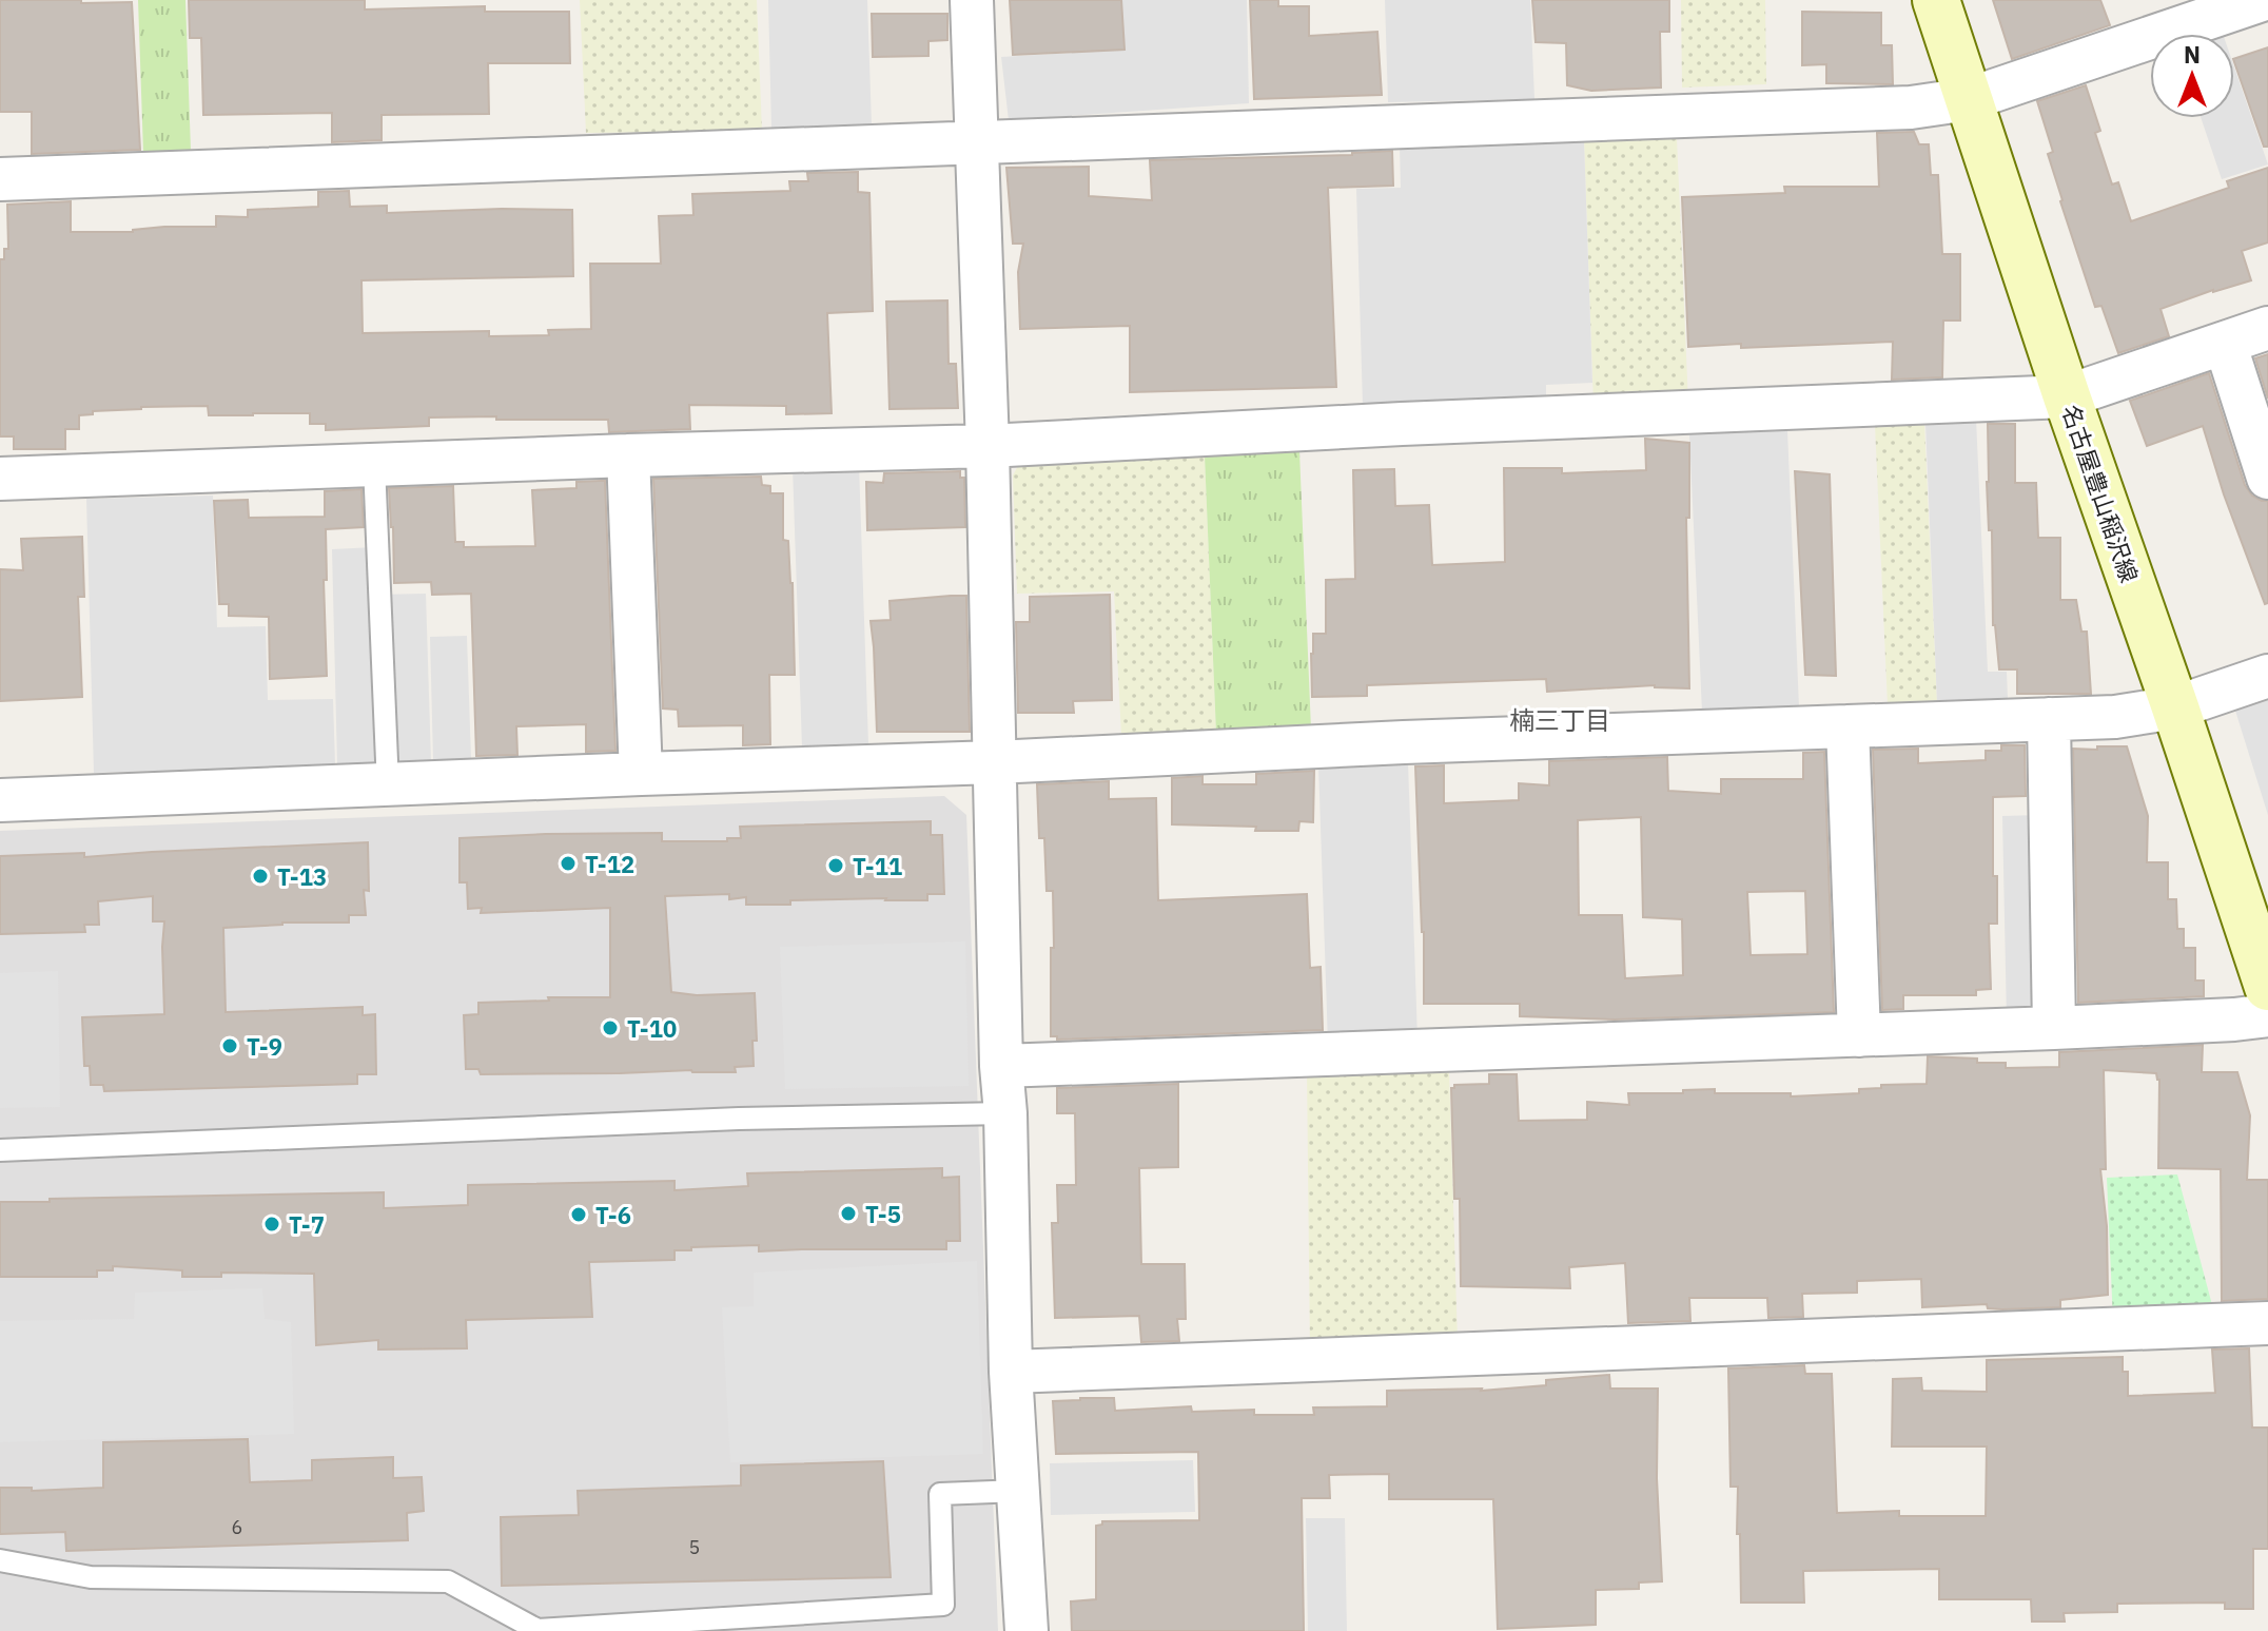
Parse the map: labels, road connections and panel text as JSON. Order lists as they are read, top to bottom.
{
  "streets": {
    "main road": ["名古屋豊山稲沢線"]
  },
  "districts": ["楠三丁目"],
  "places": [
    "T-12",
    "T-11",
    "T-13",
    "T-10",
    "T-9",
    "T-5",
    "T-6",
    "T-7"
  ],
  "house_numbers": ["6", "5"],
  "north": "top"
}
